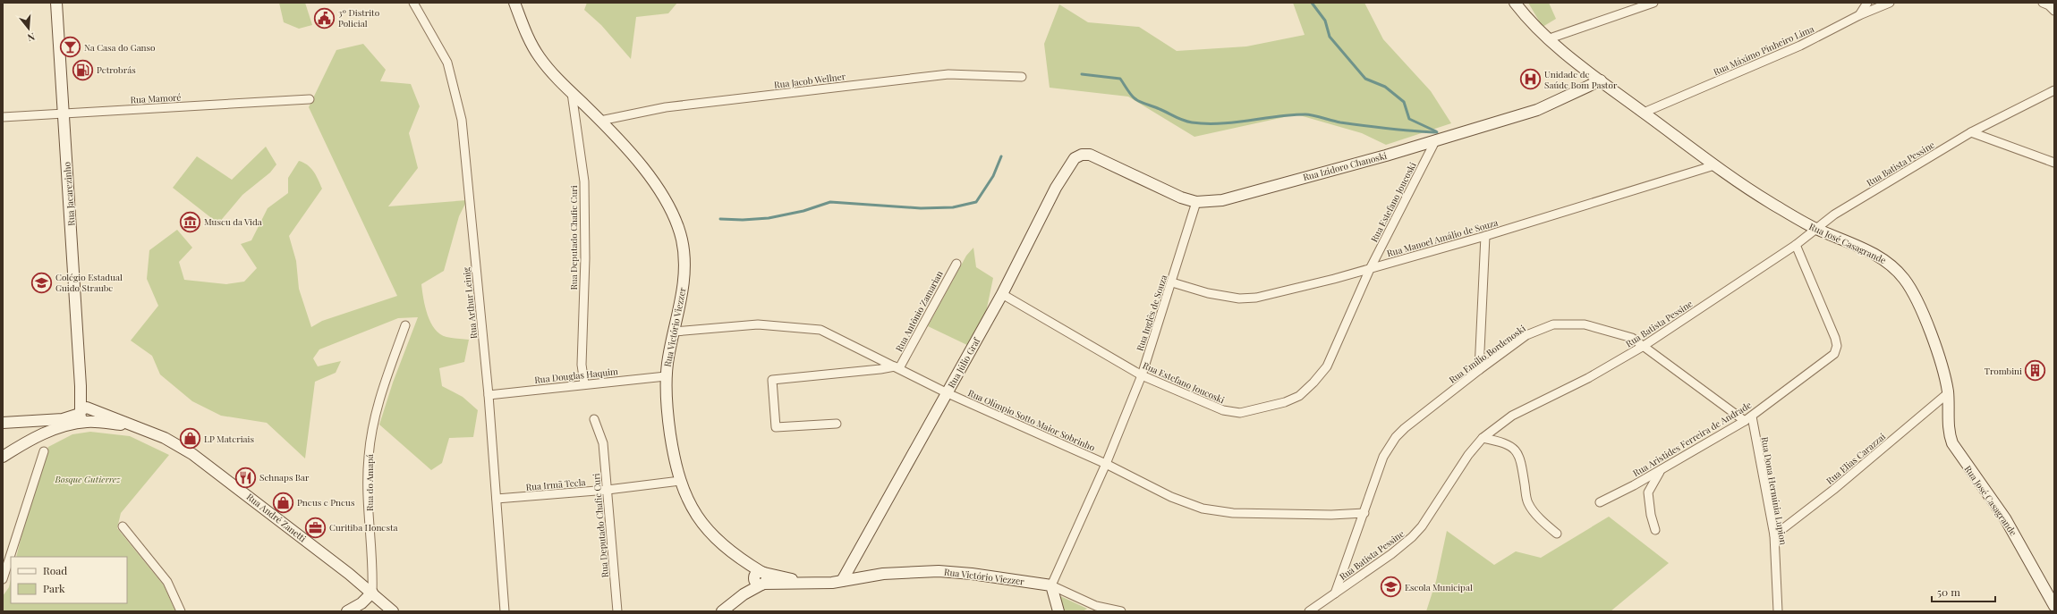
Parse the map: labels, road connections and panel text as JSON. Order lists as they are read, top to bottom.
{
  "streets": {
    "street": [
      "Rua Máximo Pinheiro Lima",
      "Rua Jacob Wellner",
      "Rua Mamoré",
      "Rua Batista Pessine",
      "Rua Izidoro Chanoski",
      "Rua Jacarezinho",
      "Rua Estefano Joucoski",
      "Rua Deputado Chafic Curi",
      "Rua Manoel Amálio de Souza",
      "Rua José Casagrande",
      "Rua Arthur Leinig",
      "Rua Antônio Zamarian",
      "Rua Inglês de Souza",
      "Rua Victório Viezzer",
      "Rua Emílio Bordenoski",
      "Rua Júlio Graf",
      "Rua Douglas Haquim",
      "Rua Olímpio Sotto Maior Sobrinho",
      "Rua Aristides Ferreira de Andrade",
      "Rua Elias Carazzai",
      "Rua do Amapá",
      "Rua Irmã Tecla",
      "Rua Dona Hermínia Lupion",
      "Rua André Zanetti"
    ]
  },
  "crossings": [
    ["Rua Máximo Pinheiro Lima", "Rua José Casagrande"],
    ["Rua Jacob Wellner", "Rua Victório Viezzer"],
    ["Rua Mamoré", "Rua Jacarezinho"],
    ["Rua Batista Pessine", "Rua José Casagrande"],
    ["Rua Batista Pessine", "Rua Emílio Bordenoski"],
    ["Rua Batista Pessine", "Rua Aristides Ferreira de Andrade"],
    ["Rua Izidoro Chanoski", "Rua Estefano Joucoski"],
    ["Rua Izidoro Chanoski", "Rua José Casagrande"],
    ["Rua Izidoro Chanoski", "Rua Inglês de Souza"],
    ["Rua Izidoro Chanoski", "Rua Júlio Graf"],
    ["Rua Jacarezinho", "Rua André Zanetti"],
    ["Rua Estefano Joucoski", "Rua Manoel Amálio de Souza"],
    ["Rua Estefano Joucoski", "Rua Inglês de Souza"],
    ["Rua Estefano Joucoski", "Rua Júlio Graf"],
    ["Rua Deputado Chafic Curi", "Rua Victório Viezzer"],
    ["Rua Deputado Chafic Curi", "Rua Douglas Haquim"],
    ["Rua Deputado Chafic Curi", "Rua Irmã Tecla"],
    ["Rua Manoel Amálio de Souza", "Rua José Casagrande"],
    ["Rua Manoel Amálio de Souza", "Rua Inglês de Souza"],
    ["Rua José Casagrande", "Rua Elias Carazzai"],
    ["Rua Arthur Leinig", "Rua Douglas Haquim"],
    ["Rua Arthur Leinig", "Rua Irmã Tecla"],
    ["Rua Antônio Zamarian", "Rua Olímpio Sotto Maior Sobrinho"],
    ["Rua Inglês de Souza", "Rua Victório Viezzer"],
    ["Rua Inglês de Souza", "Rua Olímpio Sotto Maior Sobrinho"],
    ["Rua Victório Viezzer", "Rua Júlio Graf"],
    ["Rua Victório Viezzer", "Rua Douglas Haquim"],
    ["Rua Victório Viezzer", "Rua Olímpio Sotto Maior Sobrinho"],
    ["Rua Victório Viezzer", "Rua Irmã Tecla"],
    ["Rua Emílio Bordenoski", "Rua Olímpio Sotto Maior Sobrinho"],
    ["Rua Emílio Bordenoski", "Rua Aristides Ferreira de Andrade"],
    ["Rua Emílio Bordenoski", "Rua Dona Hermínia Lupion"],
    ["Rua Júlio Graf", "Rua Olímpio Sotto Maior Sobrinho"],
    ["Rua Aristides Ferreira de Andrade", "Rua Dona Hermínia Lupion"],
    ["Rua Elias Carazzai", "Rua Dona Hermínia Lupion"],
    ["Rua do Amapá", "Rua André Zanetti"]
  ],
  "parks": ["Bosque Gutierrez"],
  "places": {
    "public building": ["3º Distrito Policial"],
    "bar": ["Na Casa do Ganso"],
    "fuel station": ["Petrobrás"],
    "hospital": ["Unidade de Saúde Bom Pastor"],
    "museum": ["Museu da Vida"],
    "school or university": ["Colégio Estadual Guido Straube", "Escola Municipal"],
    "building": ["Trombini"],
    "shop": ["LP Materiais", "Pneus e Pneus"],
    "restaurant": ["Schnaps Bar"],
    "office": ["Curitiba Honesta"]
  },
  "legend": ["Road", "Park"],
  "scale_bar": "50 m",
  "north": "bottom"
}
